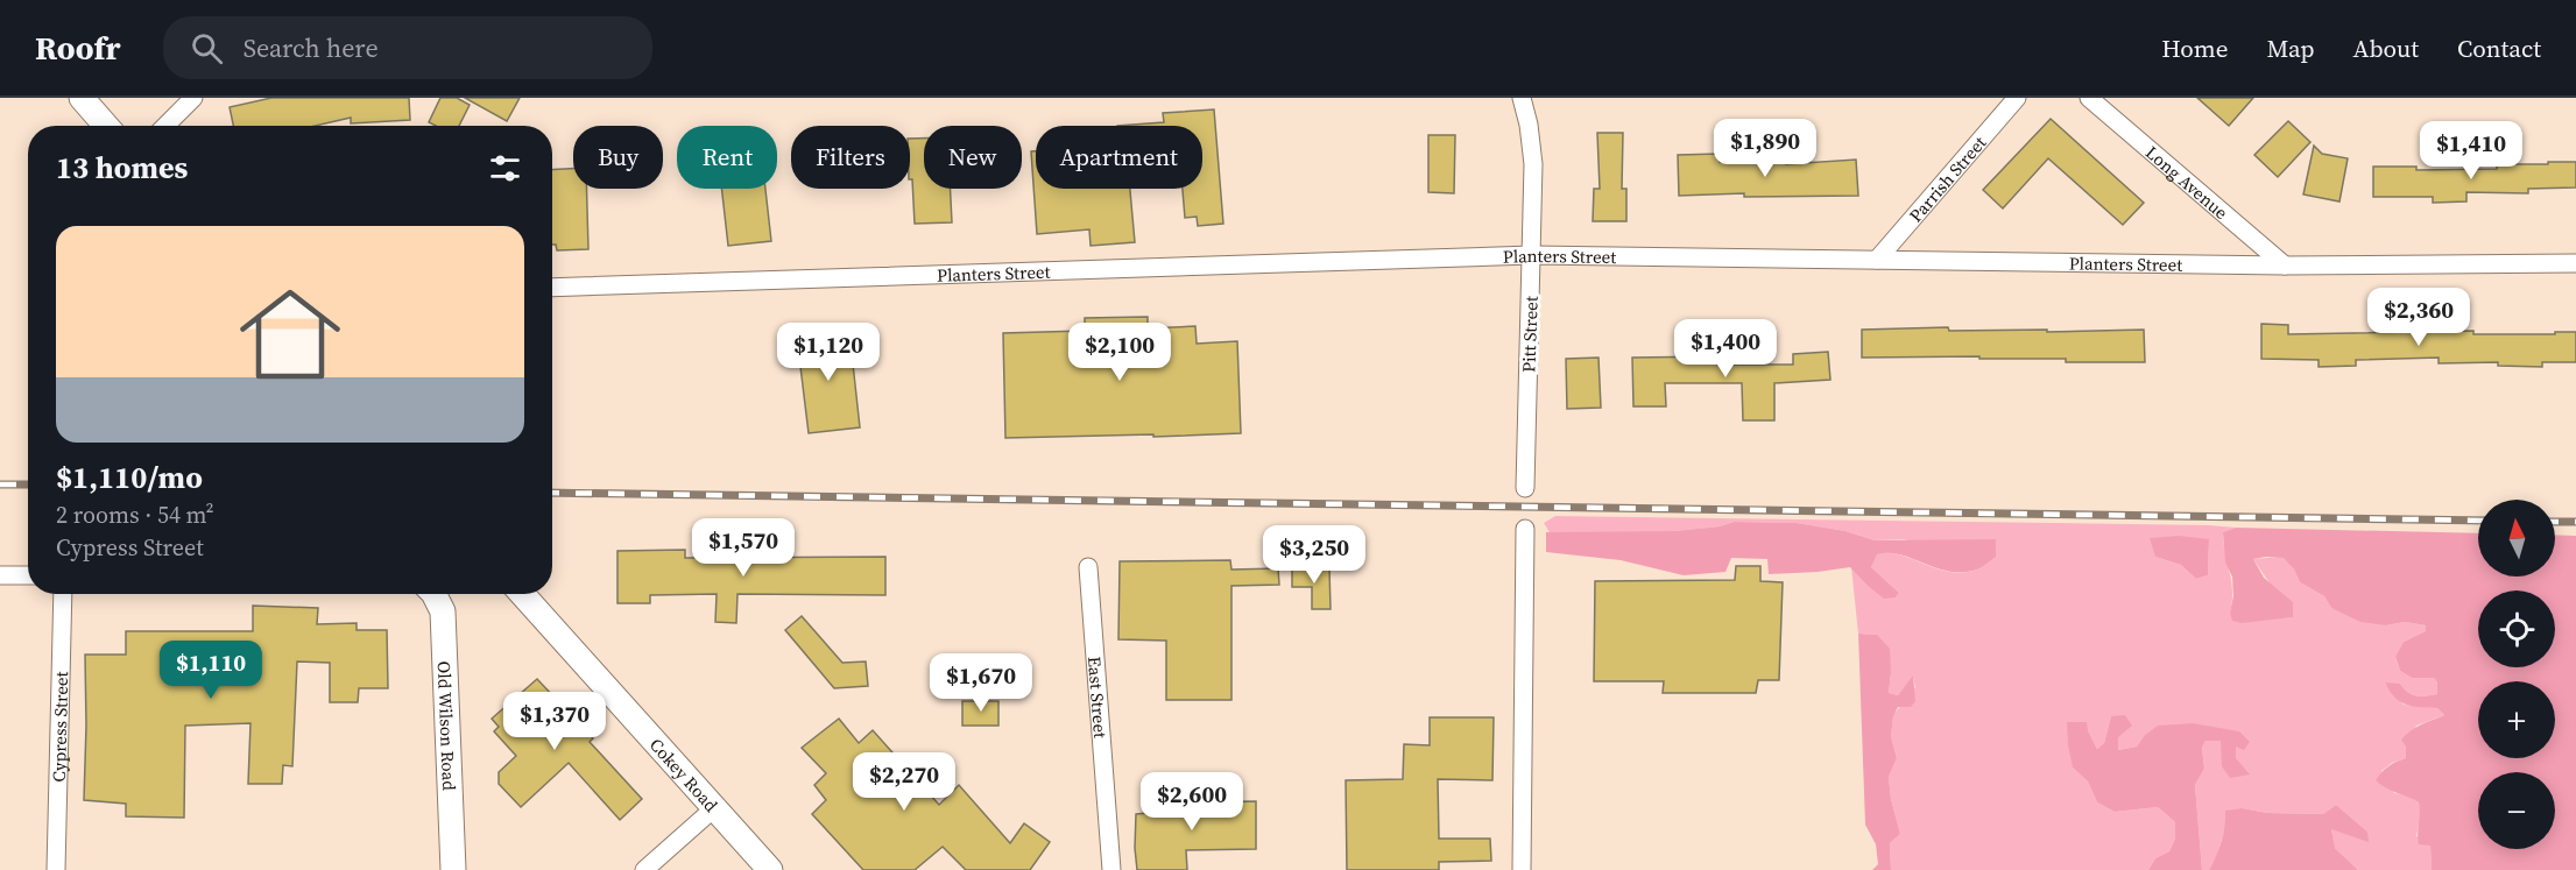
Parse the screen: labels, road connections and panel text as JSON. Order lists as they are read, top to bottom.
{
  "streets": {
    "street": [
      "Parrish Street",
      "Long Avenue",
      "Planters Street",
      "Pitt Street",
      "East Street",
      "Old Wilson Road",
      "Cypress Street",
      "Cokey Road"
    ]
  },
  "crossings": [
    ["Parrish Street", "Planters Street"],
    ["Long Avenue", "Planters Street"],
    ["Planters Street", "Pitt Street"]
  ],
  "north": "top",
  "page": {
    "header": "Roofr",
    "search": "Search here",
    "nav": [
      "Home",
      "Map",
      "About",
      "Contact"
    ],
    "price": [
      "$1,890",
      "$1,410",
      "$2,360",
      "$1,400",
      "$1,120",
      "$2,100",
      "$1,570",
      "$3,250",
      "$1,110",
      "$1,670",
      "$1,370",
      "$2,270",
      "$2,600"
    ],
    "chip": [
      "Buy",
      "Rent",
      "Filters",
      "New",
      "Apartment"
    ],
    "heading": "13 homes",
    "list": [
      {
        "name": "$1,110/mo",
        "note": "2 rooms · 54 m² · Cypress Street"
      }
    ],
    "map_buttons": ["+", "−"]
  }
}
